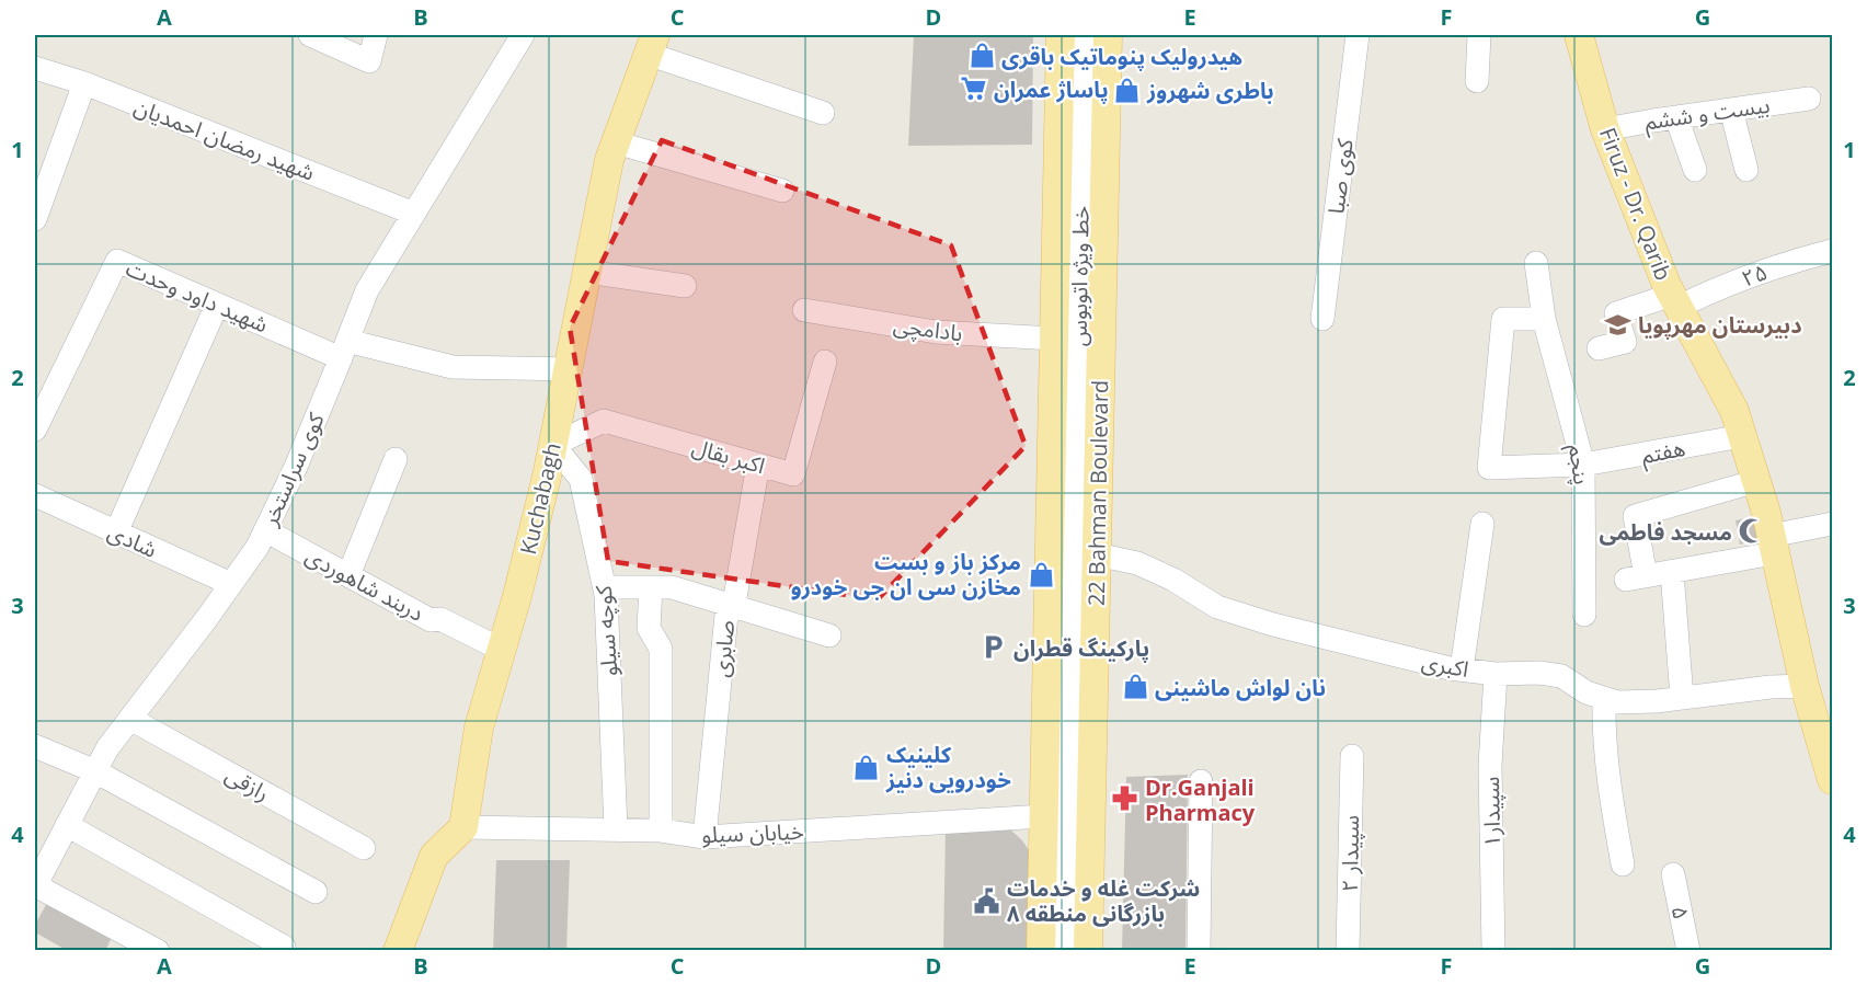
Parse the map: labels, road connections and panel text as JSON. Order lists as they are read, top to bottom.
{
  "streets": {
    "main road": ["Firuz - Dr. Qarib", "22 Bahman Boulevard", "Kuchabagh"],
    "street": [
      "بیست و ششم",
      "شهید رمضان احمدیان",
      "کوی صبا",
      "۲۵",
      "خط ویژه اتوبوس",
      "شهید داود وحدت",
      "بادامچی",
      "هفتم",
      "اکبر بقال",
      "پنجم",
      "کوی سراستخر",
      "شادی",
      "دربند شاهوردی",
      "کوچه سیلو",
      "صابری",
      "اکبری",
      "رازقی",
      "سپیدار۱",
      "خیابان سیلو",
      "سپیدار ۲",
      "۵"
    ]
  },
  "crossings": [
    ["بیست و ششم", "Firuz - Dr. Qarib"],
    ["شهید رمضان احمدیان", "کوی سراستخر"],
    ["Firuz - Dr. Qarib", "۲۵"],
    ["Firuz - Dr. Qarib", "هفتم"],
    ["Firuz - Dr. Qarib", "اکبری"],
    ["خط ویژه اتوبوس", "22 Bahman Boulevard"],
    ["خط ویژه اتوبوس", "خیابان سیلو"],
    ["شهید داود وحدت", "کوی سراستخر"],
    ["شهید داود وحدت", "Kuchabagh"],
    ["بادامچی", "22 Bahman Boulevard"],
    ["هفتم", "پنجم"],
    ["اکبر بقال", "Kuchabagh"],
    ["اکبر بقال", "کوچه سیلو"],
    ["اکبر بقال", "صابری"],
    ["کوی سراستخر", "شادی"],
    ["کوی سراستخر", "دربند شاهوردی"],
    ["کوی سراستخر", "رازقی"],
    ["22 Bahman Boulevard", "اکبری"],
    ["22 Bahman Boulevard", "خیابان سیلو"],
    ["Kuchabagh", "دربند شاهوردی"],
    ["Kuchabagh", "کوچه سیلو"],
    ["Kuchabagh", "خیابان سیلو"],
    ["کوچه سیلو", "خیابان سیلو"],
    ["صابری", "خیابان سیلو"],
    ["اکبری", "سپیدار۱"]
  ],
  "places": {
    "shop": [
      "هیدرولیک پنوماتیک باقری",
      "باطری شهروز",
      "مرکز باز و بست مخازن سی ان جی خودرو",
      "نان لواش ماشینی",
      "کلینیک خودرویی دنیز"
    ],
    "supermarket": ["پاساژ عمران"],
    "school or university": ["دبیرستان مهرپویا"],
    "mosque": ["مسجد فاطمی"],
    "parking": ["پارکینگ قطران"],
    "pharmacy": ["Dr.Ganjali Pharmacy"],
    "public building": ["شرکت غله و خدمات بازرگانی منطقه ۸"]
  },
  "grid": {
    "columns": [
      "A",
      "B",
      "C",
      "D",
      "E",
      "F",
      "G"
    ],
    "rows": [
      "1",
      "2",
      "3",
      "4"
    ]
  }
}
